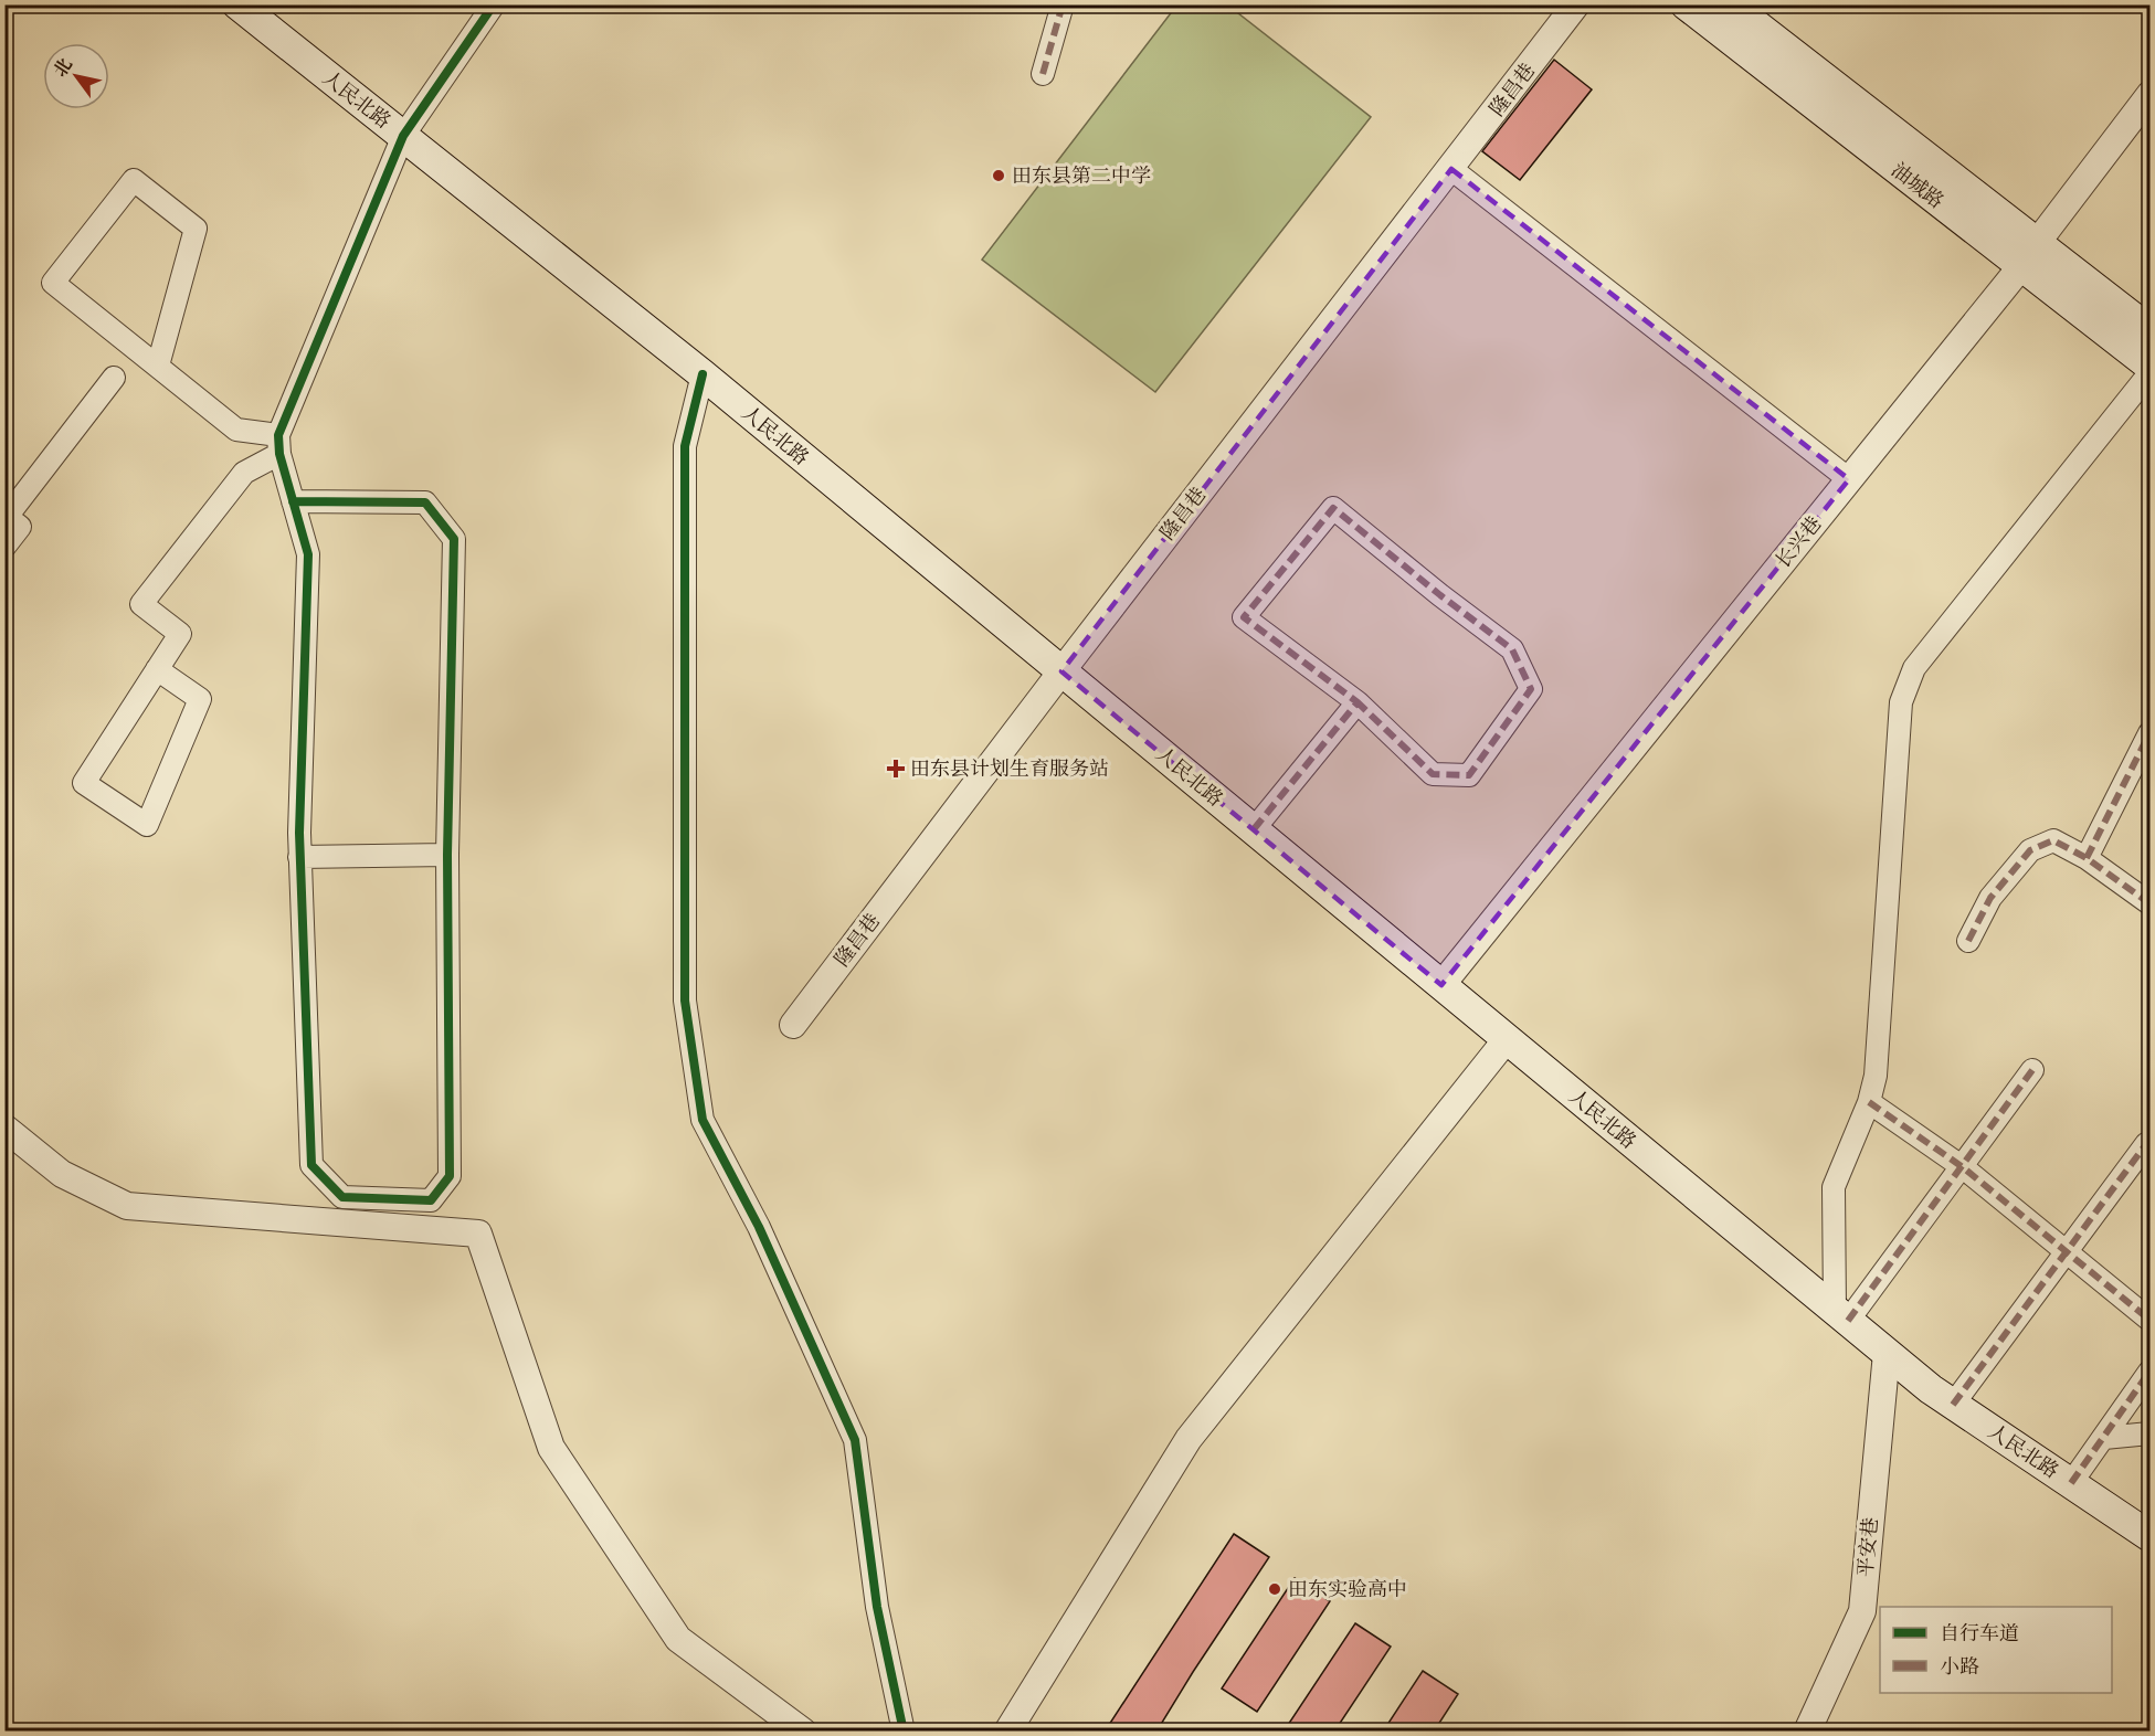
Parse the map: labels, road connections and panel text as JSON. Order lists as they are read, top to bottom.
{
  "streets": {
    "main road": ["人民北路", "油城路"],
    "street": ["隆昌巷", "长兴巷", "平安巷"]
  },
  "crossings": [
    ["隆昌巷", "人民北路"],
    ["人民北路", "长兴巷"],
    ["人民北路", "平安巷"],
    ["油城路", "长兴巷"]
  ],
  "places": {
    "other": ["田东县第二中学", "田东实验高中"],
    "health": ["田东县计划生育服务站"]
  },
  "legend": ["自行车道", "小路"],
  "north": "top left"
}
